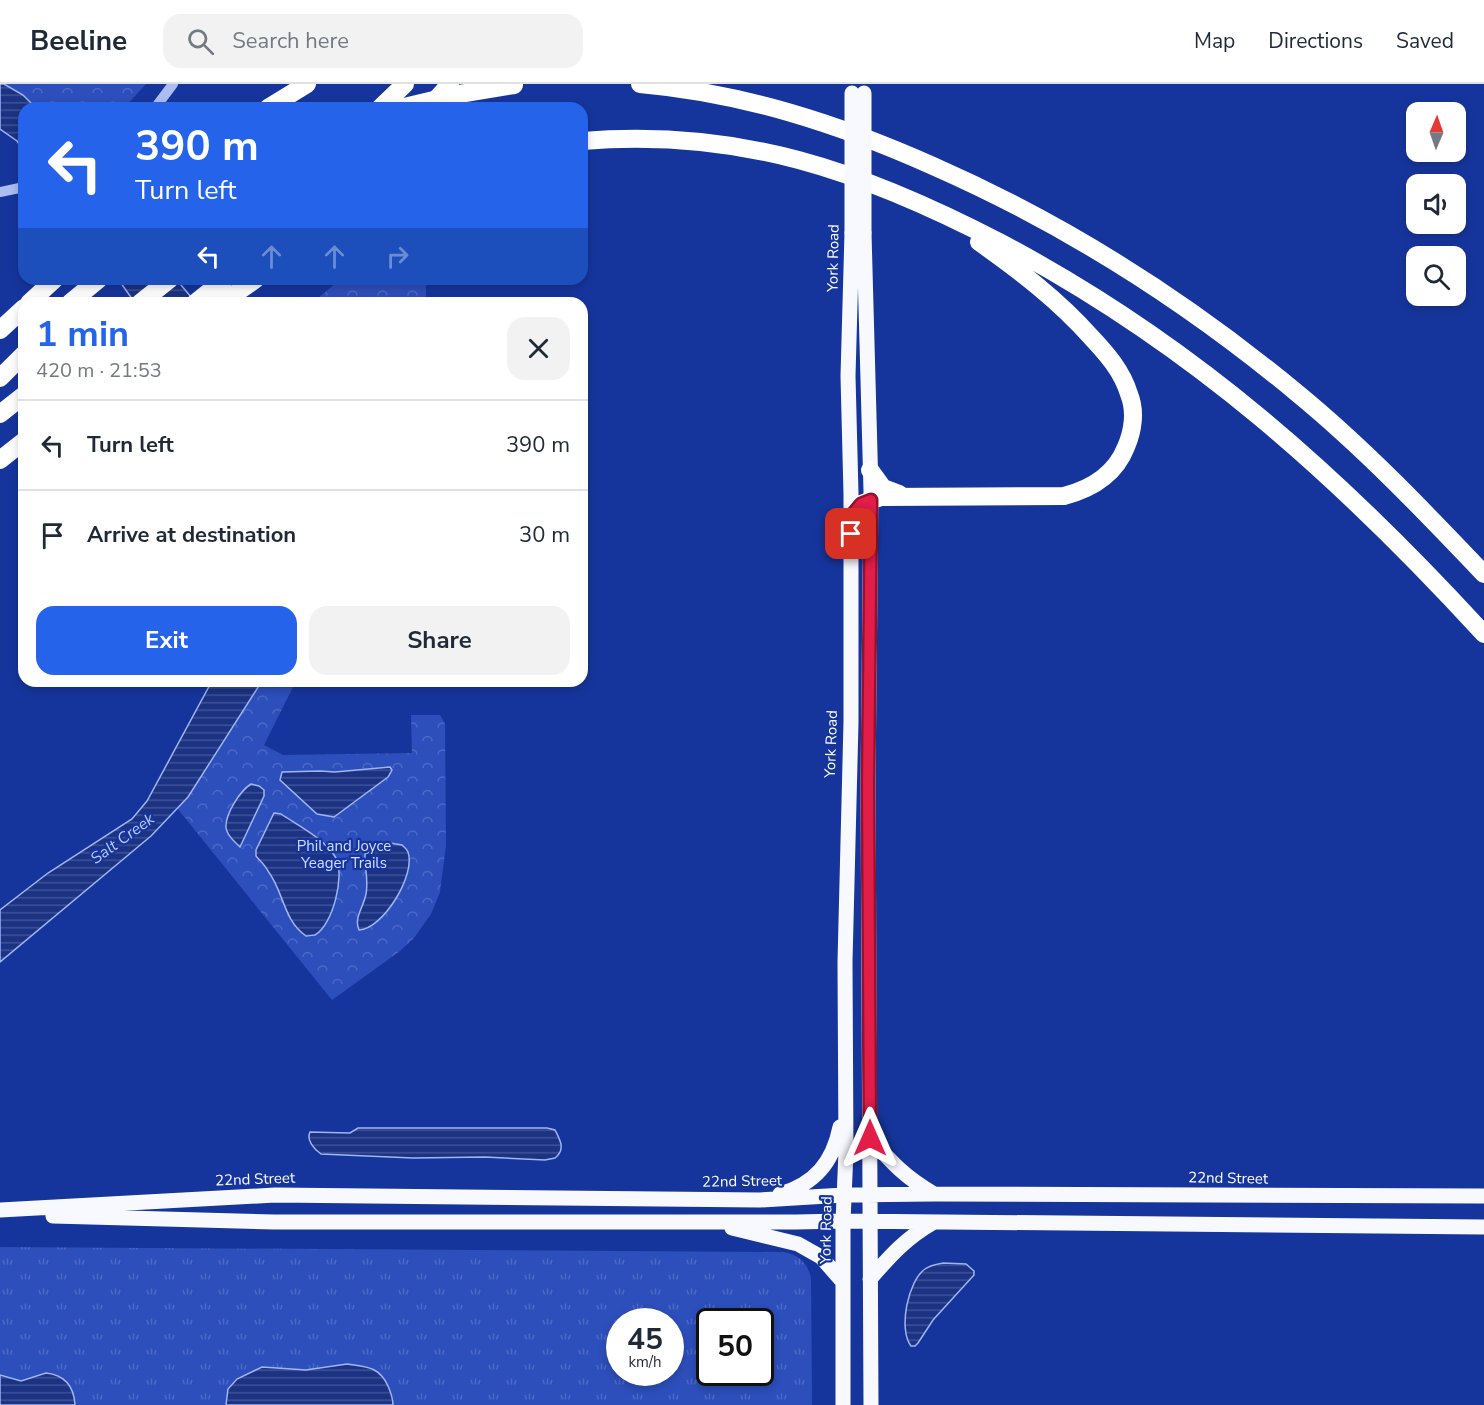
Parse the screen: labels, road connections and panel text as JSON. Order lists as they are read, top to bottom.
{
  "streets": {
    "main road": ["York Road", "22nd Street"]
  },
  "crossings": [
    ["York Road", "22nd Street"]
  ],
  "water": ["Salt Creek"],
  "parks": ["Phil and Joyce Yeager Trails"],
  "north": "top",
  "page": {
    "header": "Beeline",
    "search": "Search here",
    "nav": ["Map", "Directions", "Saved"],
    "turn": ["390 m", "Turn left"],
    "heading": ["1 min", "420 m · 21:53"],
    "list": [
      {
        "name": "Turn left",
        "value": "390 m"
      },
      {
        "name": "Arrive at destination",
        "value": "30 m"
      }
    ],
    "buttons": ["Exit", "Share"],
    "speed": "45 km/h",
    "limit": "50"
  }
}
